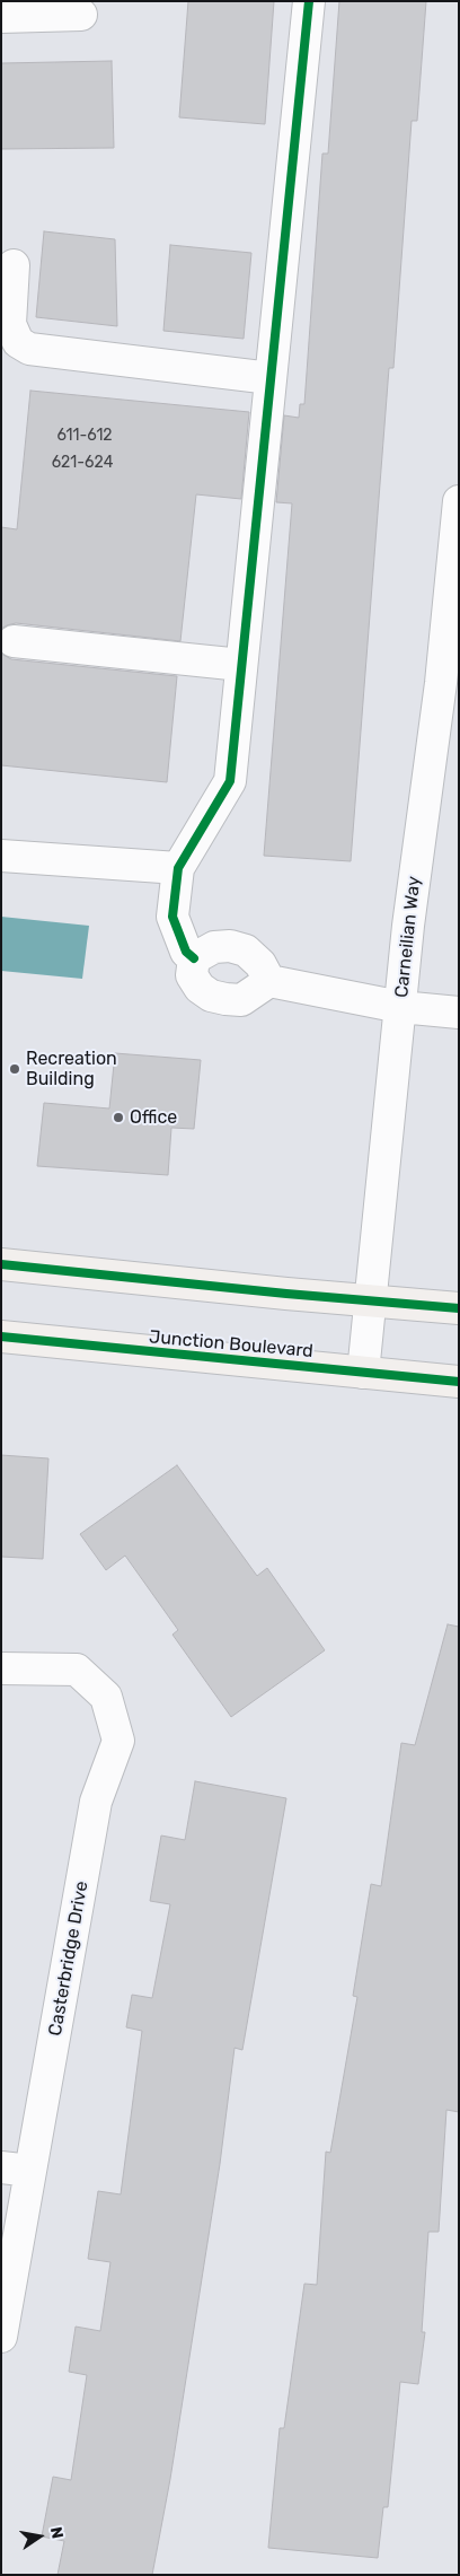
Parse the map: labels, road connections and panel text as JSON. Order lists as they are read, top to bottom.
{
  "streets": {
    "main road": ["Junction Boulevard"],
    "street": ["Carneilian Way", "Casterbridge Drive"]
  },
  "crossings": [
    ["Carneilian Way", "Junction Boulevard"]
  ],
  "places": ["Recreation Building", "Office"],
  "house_numbers": ["611-612", "621-624"],
  "north": "right"
}
